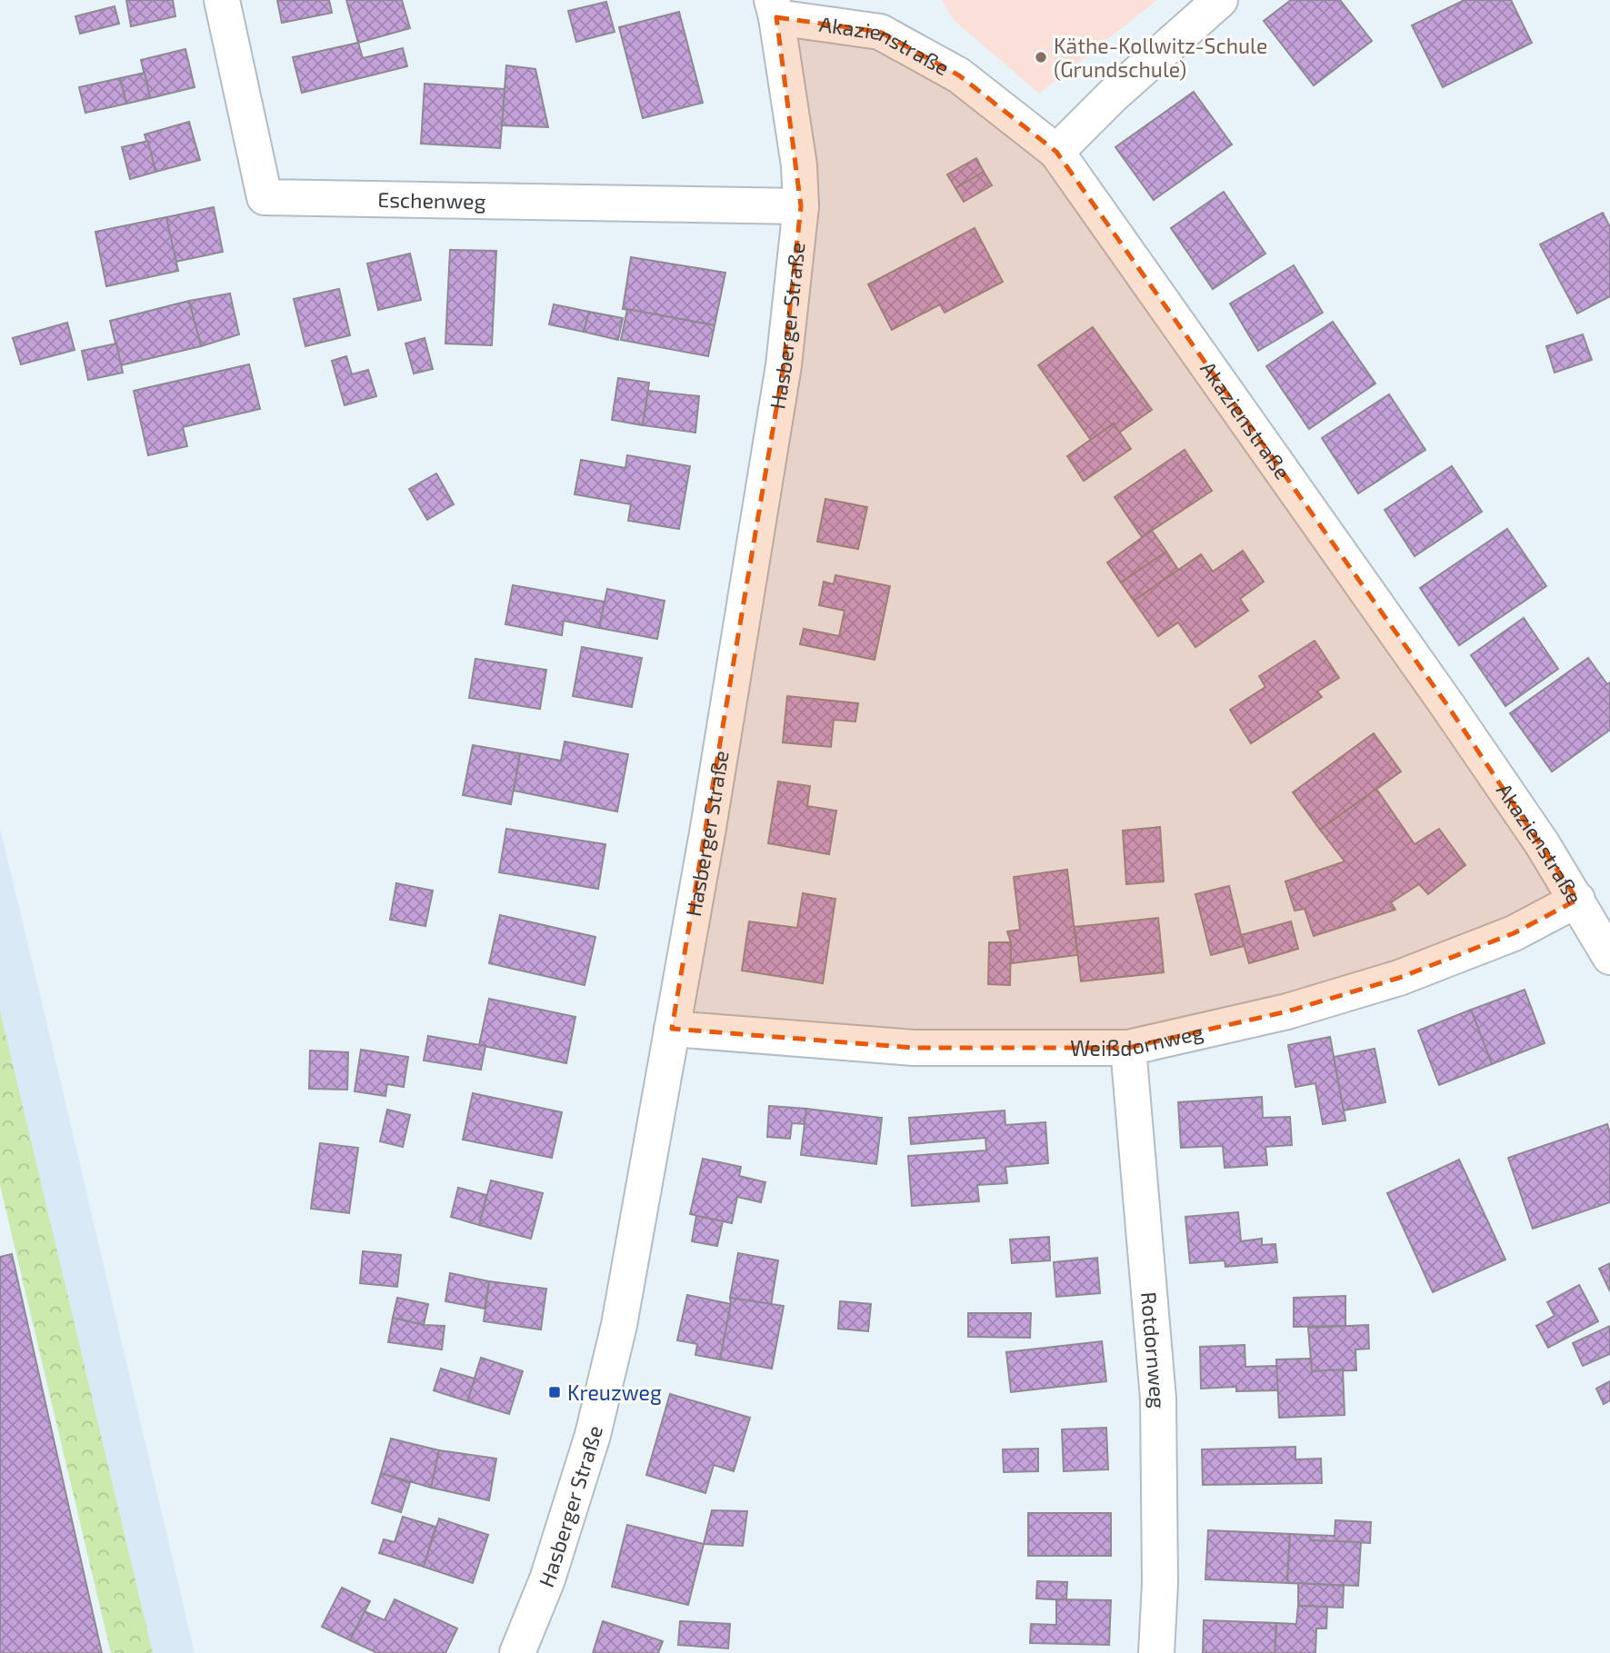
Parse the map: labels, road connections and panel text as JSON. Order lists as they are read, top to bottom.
{
  "streets": {
    "street": [
      "Akazienstraße",
      "Eschenweg",
      "Hasberger Straße",
      "Weißdornweg",
      "Rotdornweg"
    ]
  },
  "crossings": [
    ["Akazienstraße", "Hasberger Straße"],
    ["Akazienstraße", "Weißdornweg"],
    ["Eschenweg", "Hasberger Straße"],
    ["Hasberger Straße", "Weißdornweg"],
    ["Weißdornweg", "Rotdornweg"]
  ],
  "places": {
    "other": ["Käthe-Kollwitz-Schule (Grundschule)"],
    "transit": ["Kreuzweg"]
  }
}
